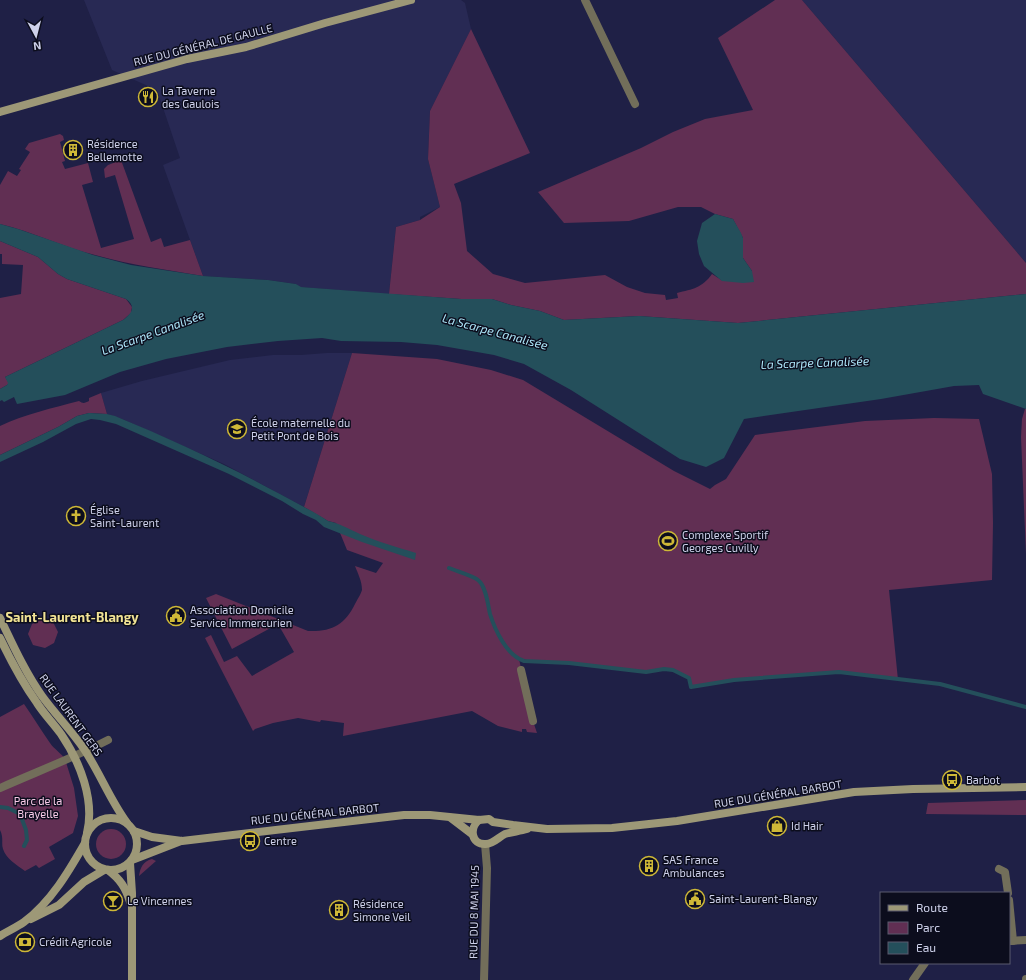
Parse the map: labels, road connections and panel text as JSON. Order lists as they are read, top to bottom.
{
  "streets": {
    "main road": ["RUE DU GÉNÉRAL DE GAULLE", "RUE LAURENT GERS", "RUE DU GÉNÉRAL BARBOT"],
    "street": ["RUE DU 8 MAI 1945"]
  },
  "crossings": [
    ["RUE LAURENT GERS", "RUE DU GÉNÉRAL BARBOT"],
    ["RUE DU GÉNÉRAL BARBOT", "RUE DU 8 MAI 1945"]
  ],
  "districts": ["Saint-Laurent-Blangy"],
  "water": ["La Scarpe Canalisée"],
  "parks": ["Parc de la Brayelle"],
  "places": {
    "restaurant": ["La Taverne des Gaulois"],
    "building": ["Résidence Bellemotte", "SAS France Ambulances", "Résidence Simone Veil"],
    "school or university": ["École maternelle du Petit Pont de Bois"],
    "church": ["Église Saint-Laurent"],
    "sports": ["Complexe Sportif Georges Cuvilly"],
    "public building": ["Association Domicile Service Immercurien", "Saint-Laurent-Blangy"],
    "bus stop": ["Barbot", "Centre"],
    "shop": ["Id Hair"],
    "bar": ["Le Vincennes"],
    "bank": ["Crédit Agricole"]
  },
  "legend": ["Route", "Parc", "Eau"],
  "north": "bottom"
}
